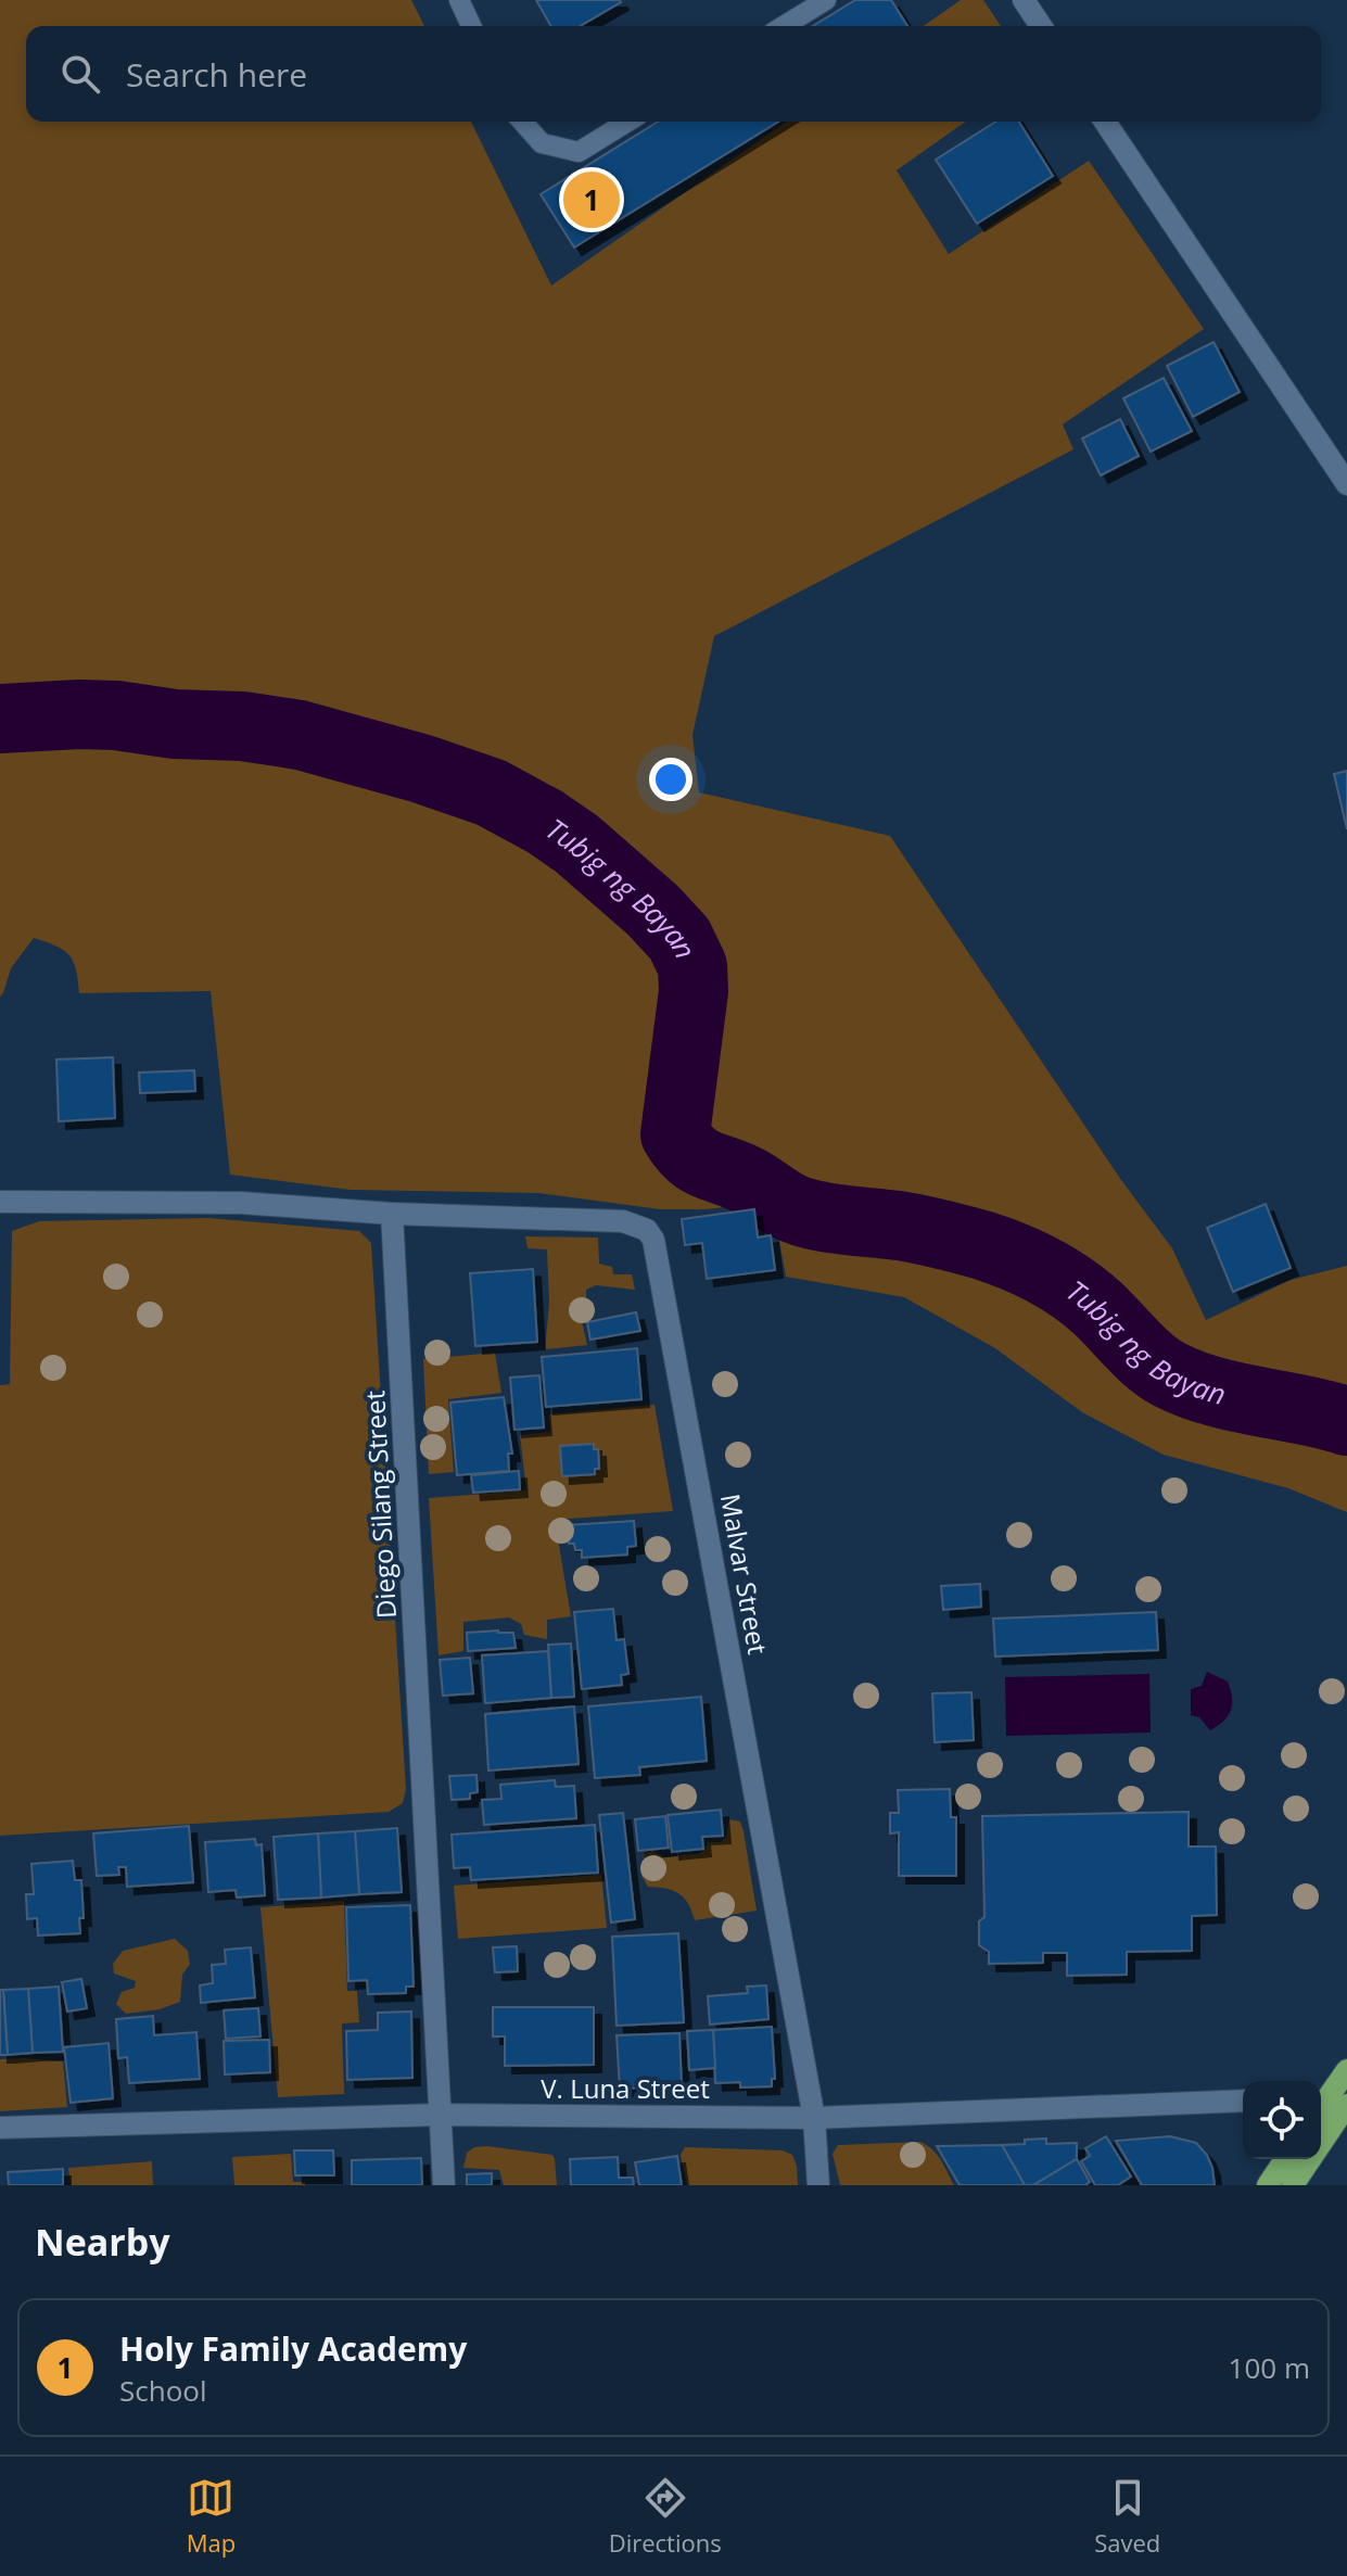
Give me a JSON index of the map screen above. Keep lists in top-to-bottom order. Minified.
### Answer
{"streets":{"street":["Diego Silang Street","Malvar Street","V. Luna Street"]},"crossings":[["Diego Silang Street","Malvar Street"],["Diego Silang Street","V. Luna Street"],["Malvar Street","V. Luna Street"]],"water":["Tubig ng Bayan"],"page":{"search":"Search here","pins":"1","heading":"Nearby","list":[{"mark":"1","name":"Holy Family Academy","note":"School","value":"100 m"}],"nav":["Map","Directions","Saved"]}}
